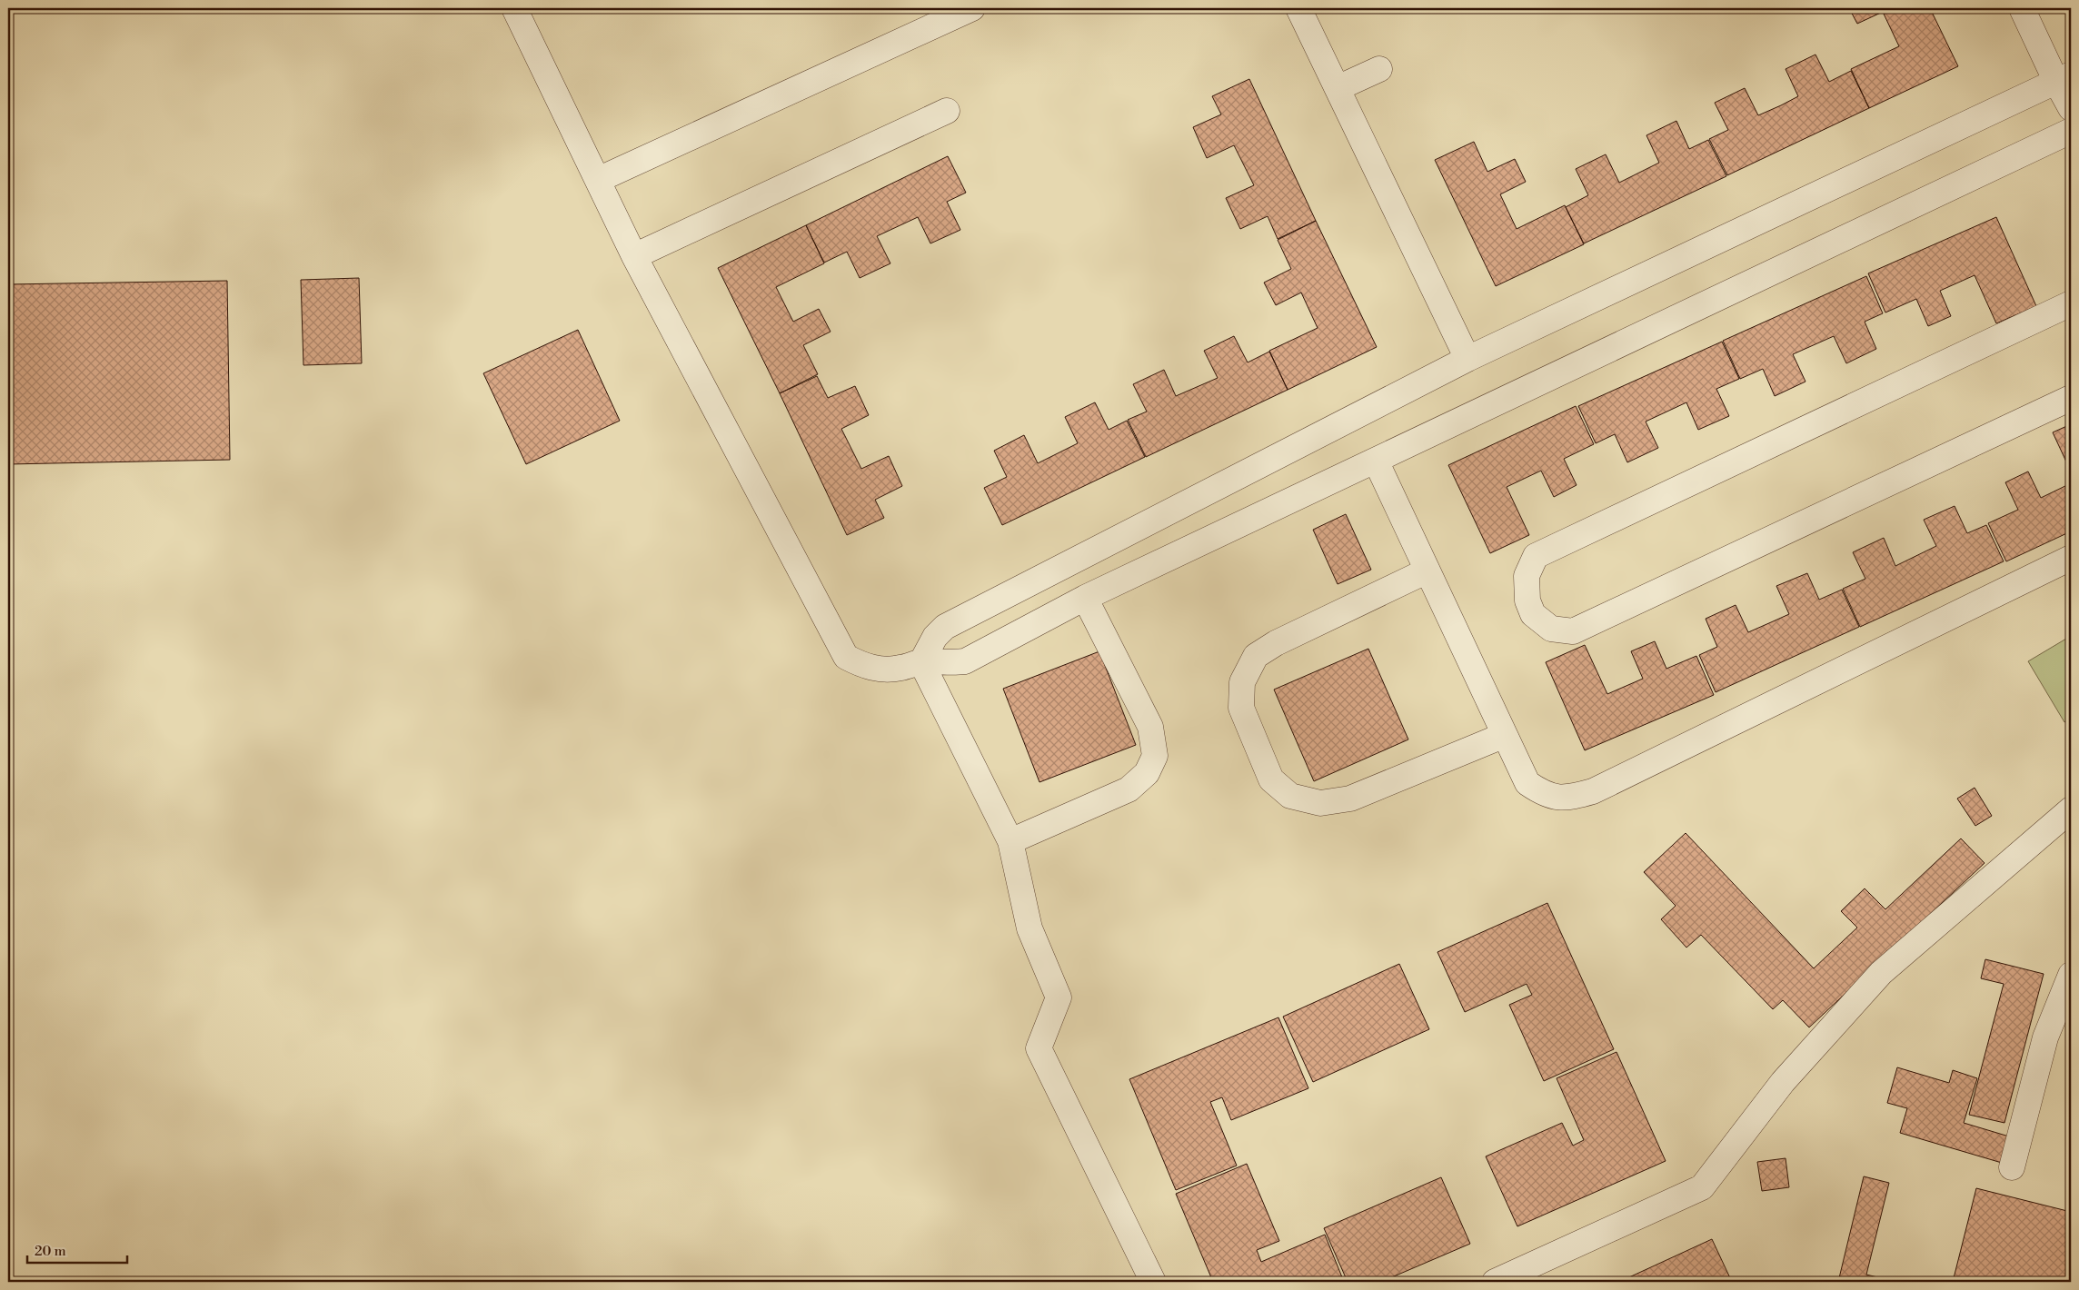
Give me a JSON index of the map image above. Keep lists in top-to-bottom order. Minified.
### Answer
{"scale_bar":"20 m"}
